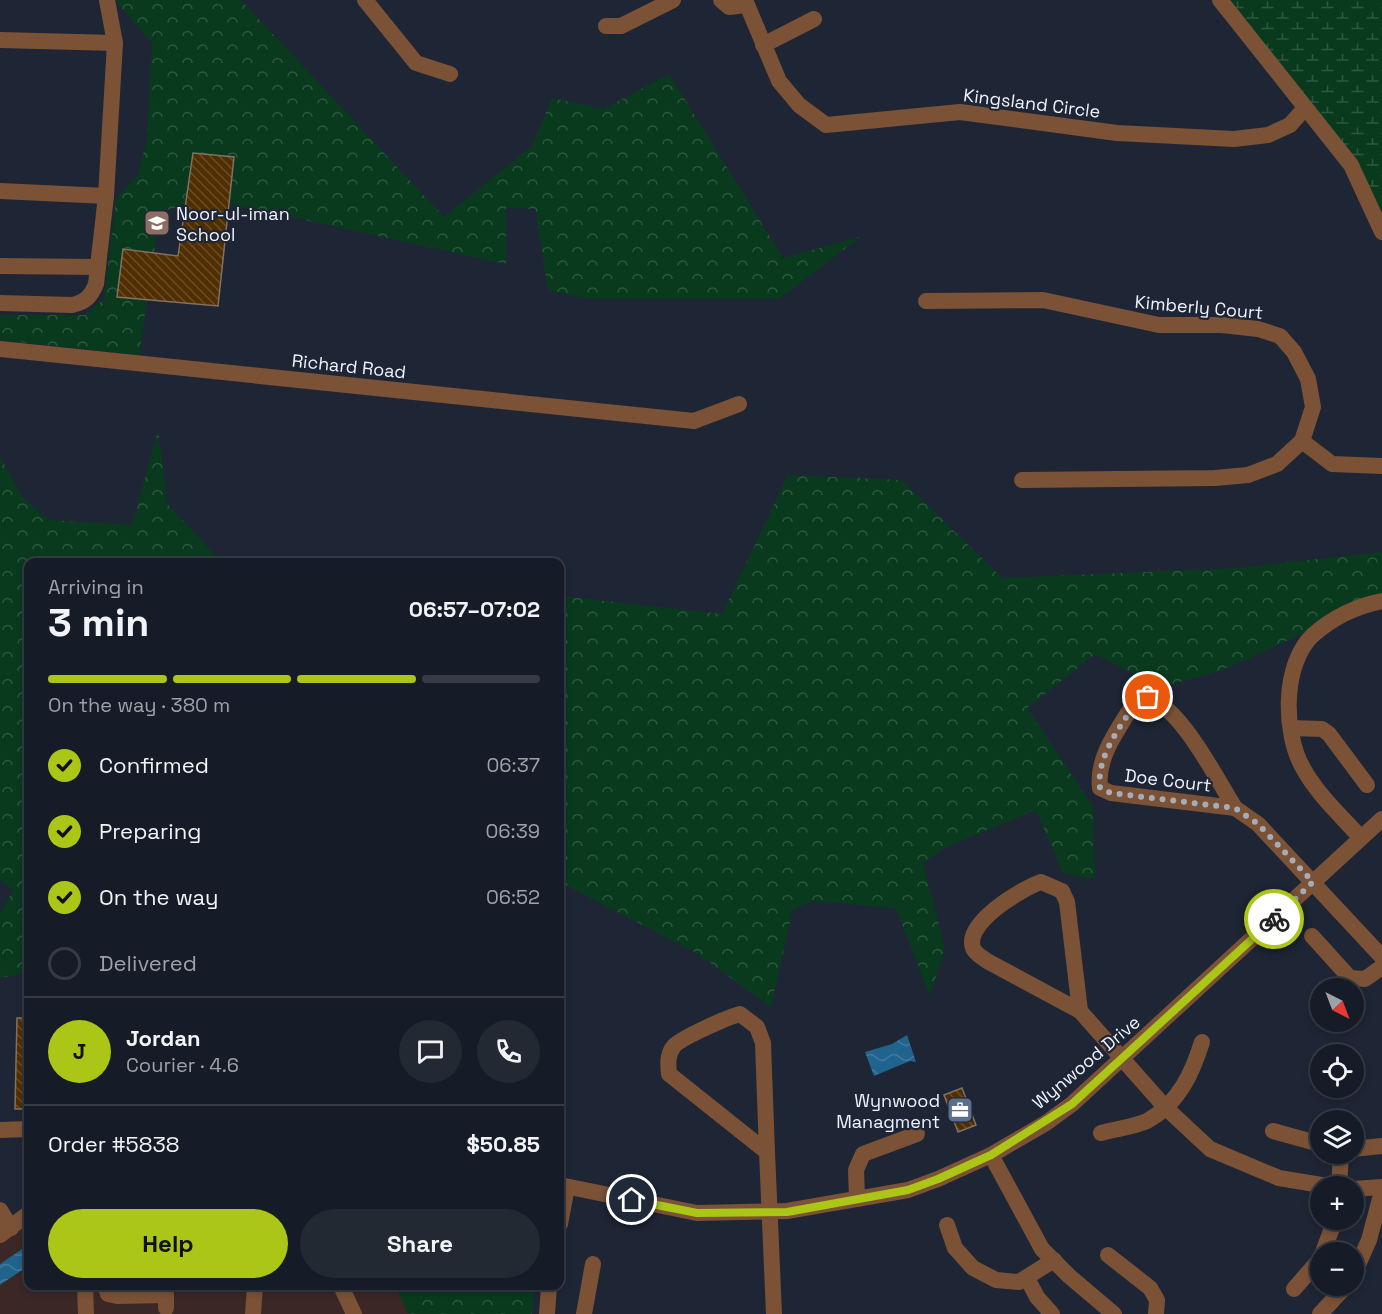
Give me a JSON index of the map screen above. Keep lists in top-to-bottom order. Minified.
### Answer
{"streets":{"street":["Kingsland Circle","Kimberly Court","Richard Road","Doe Court","Wynwood Drive"]},"crossings":[["Doe Court","Wynwood Drive"]],"places":{"school or university":["Noor-ul-iman School"],"office":["Wynwood Managment"]},"north":"bottom right","page":{"heading":["3 min","Arriving in","06:57–07:02"],"panel":["Jordan","Courier · 4.6","Order #5838","$50.85"],"bar":"On the way · 380 m","list":[["Confirmed","06:37"],["Preparing","06:39"],["On the way","06:52"],"Delivered"],"map_buttons":["+","−"],"round":"J","buttons":["Help","Share"]}}
